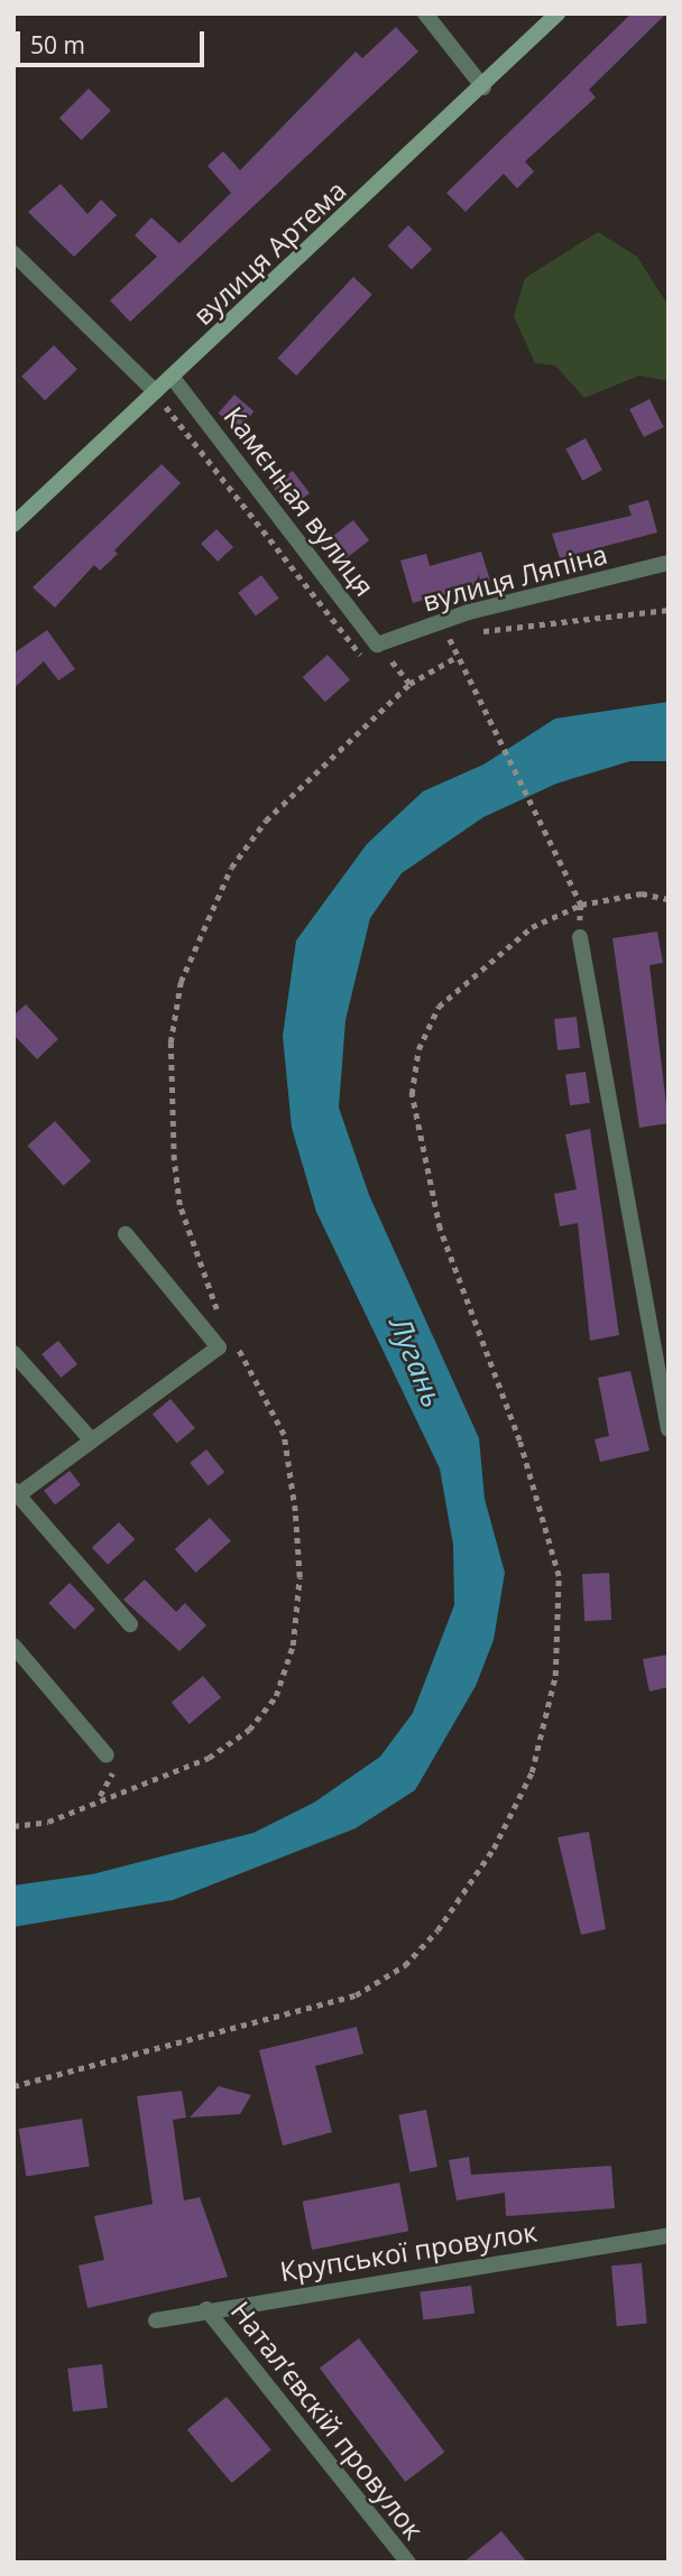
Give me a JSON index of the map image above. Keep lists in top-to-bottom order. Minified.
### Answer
{"streets":{"street":["вулиця Артема","Камєнная вулиця","вулиця Ляпіна","Крупської провулок","Натал’євскій провулок"]},"crossings":[["вулиця Артема","Камєнная вулиця"],["Камєнная вулиця","вулиця Ляпіна"],["Крупської провулок","Натал’євскій провулок"]],"water":["Лугань"],"scale_bar":"50 m"}
